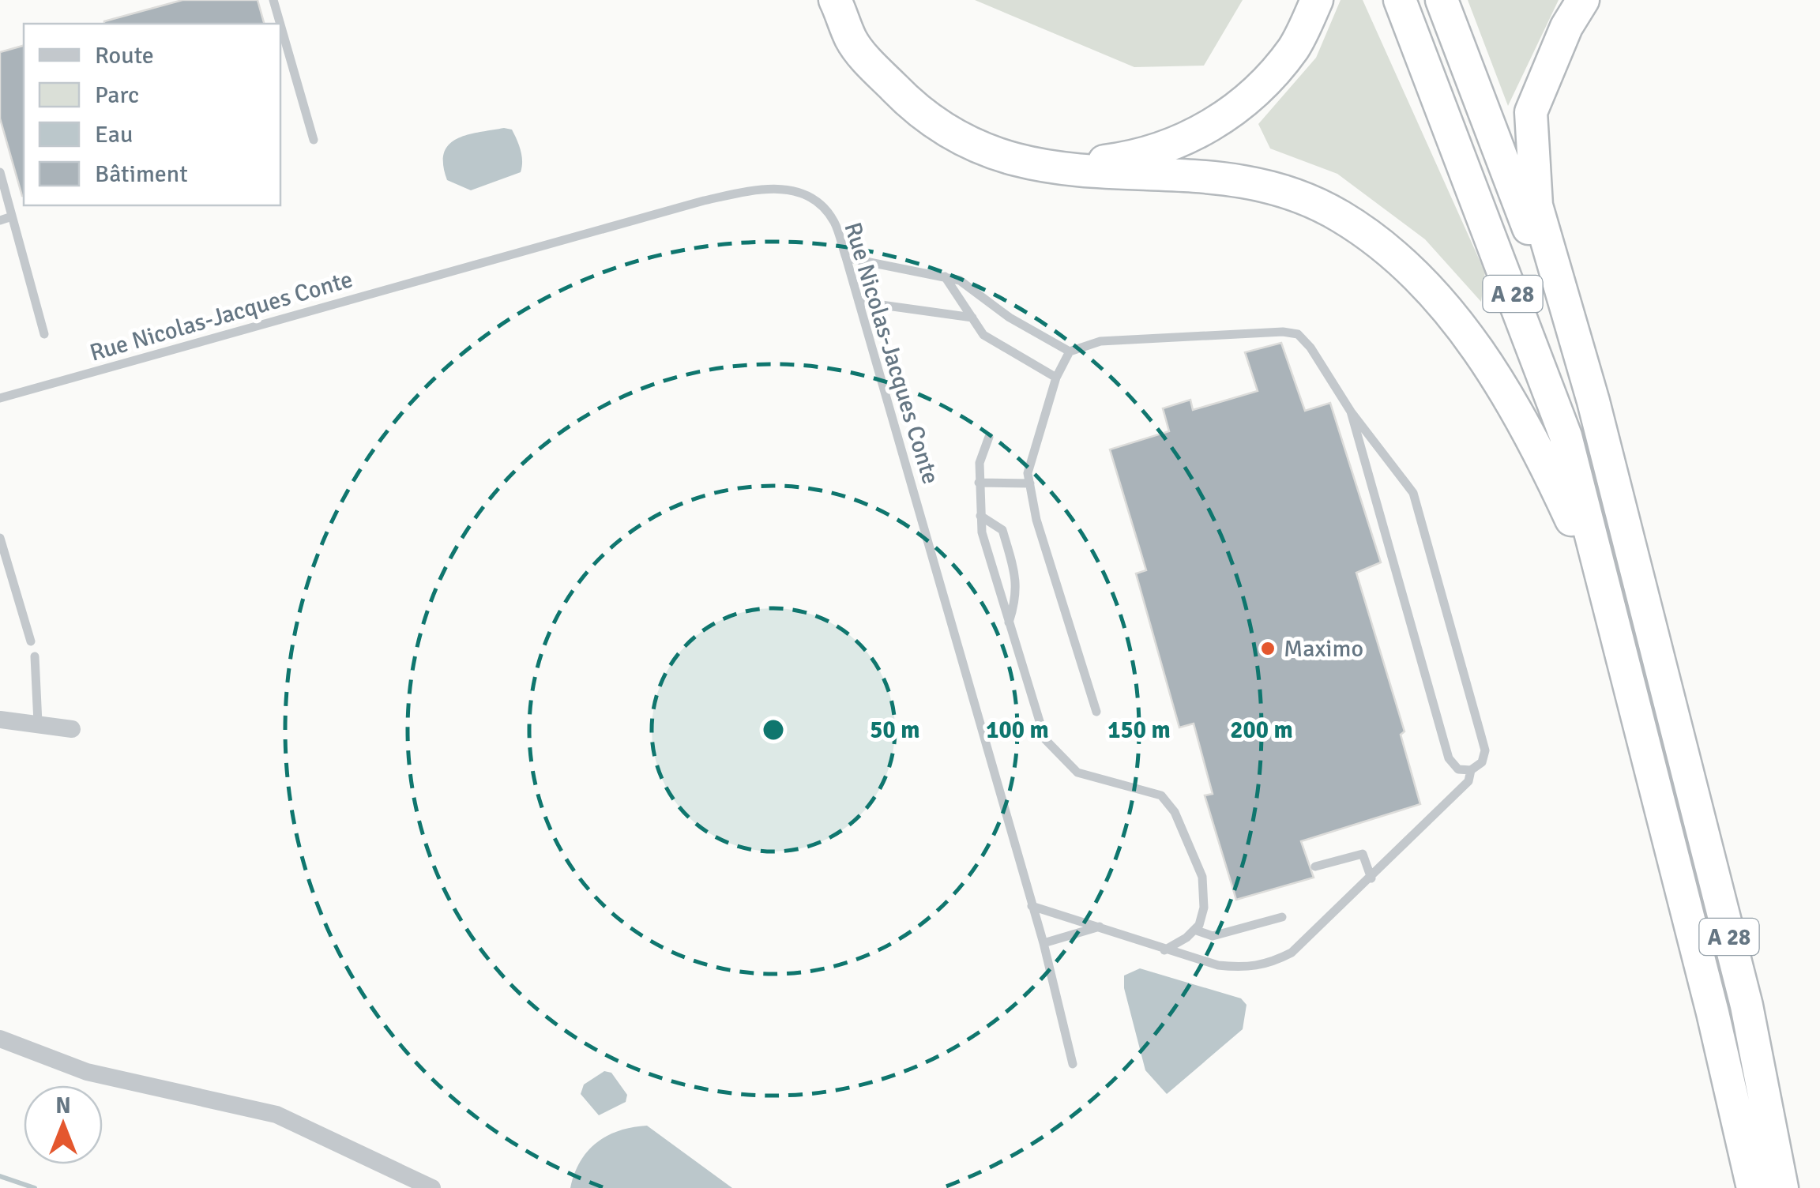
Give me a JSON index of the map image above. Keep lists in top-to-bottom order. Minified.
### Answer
{"streets":{"highway":["A 28"],"lane":["Rue Nicolas-Jacques Conte"]},"places":["Maximo"],"legend":["Route","Parc","Eau","Bâtiment"],"north":"top","rings":["50 m","100 m","150 m","200 m"]}
